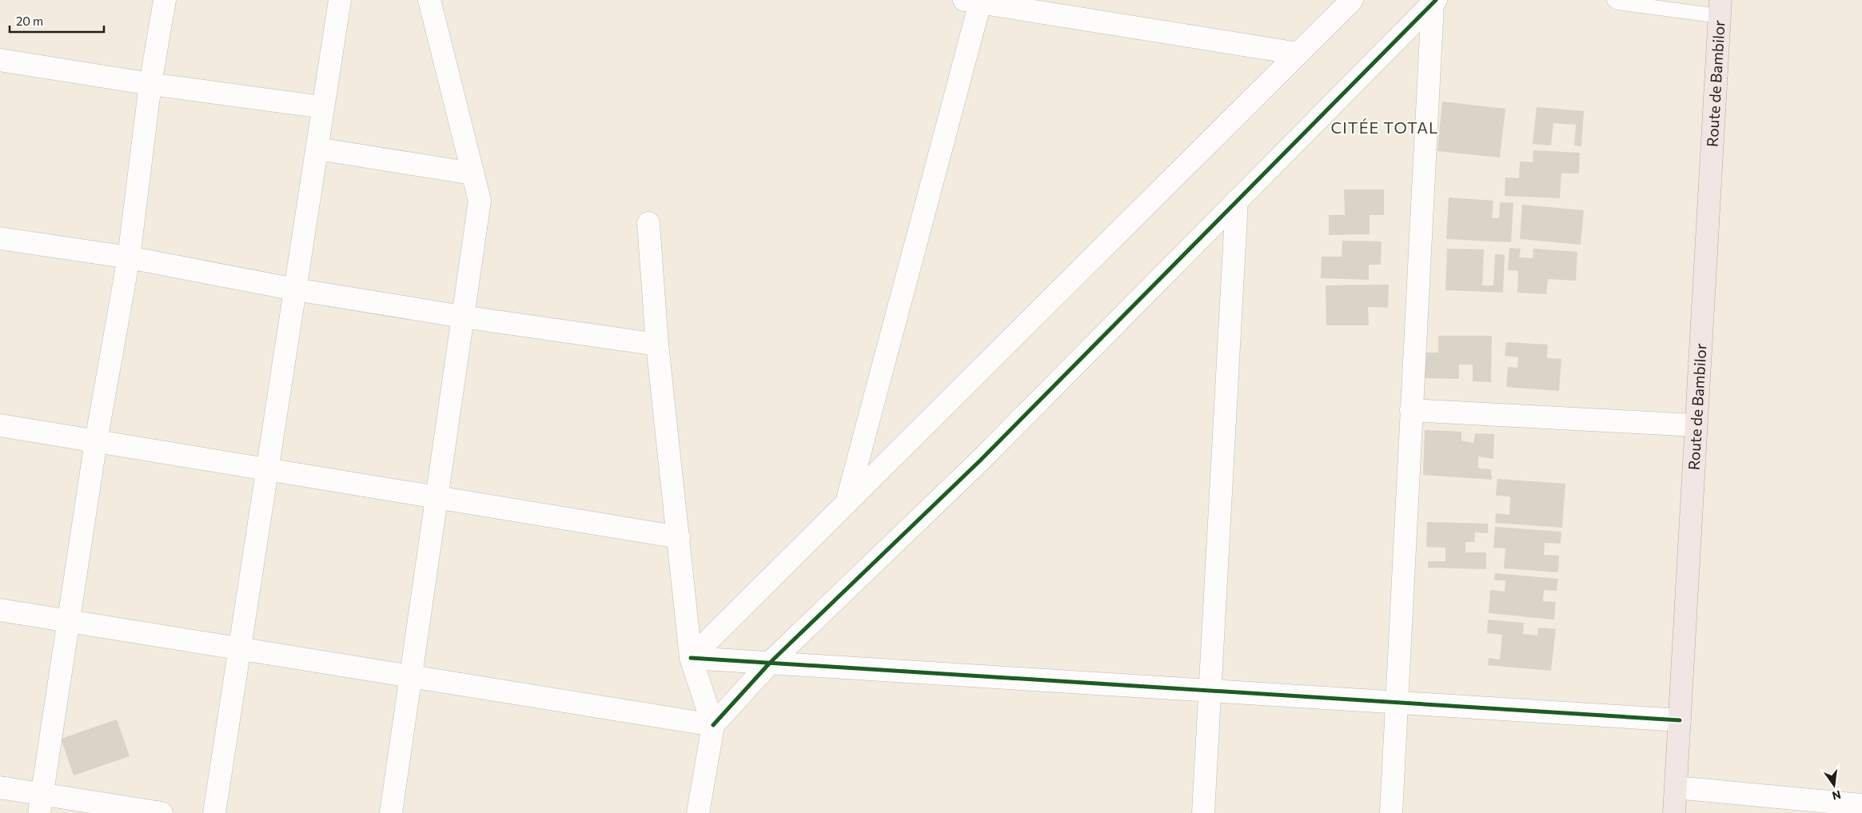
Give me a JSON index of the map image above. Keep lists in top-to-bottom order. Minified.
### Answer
{"streets":{"main road":["Route de Bambilor"]},"districts":["CITÉE TOTAL"],"scale_bar":"20 m","north":"bottom"}
